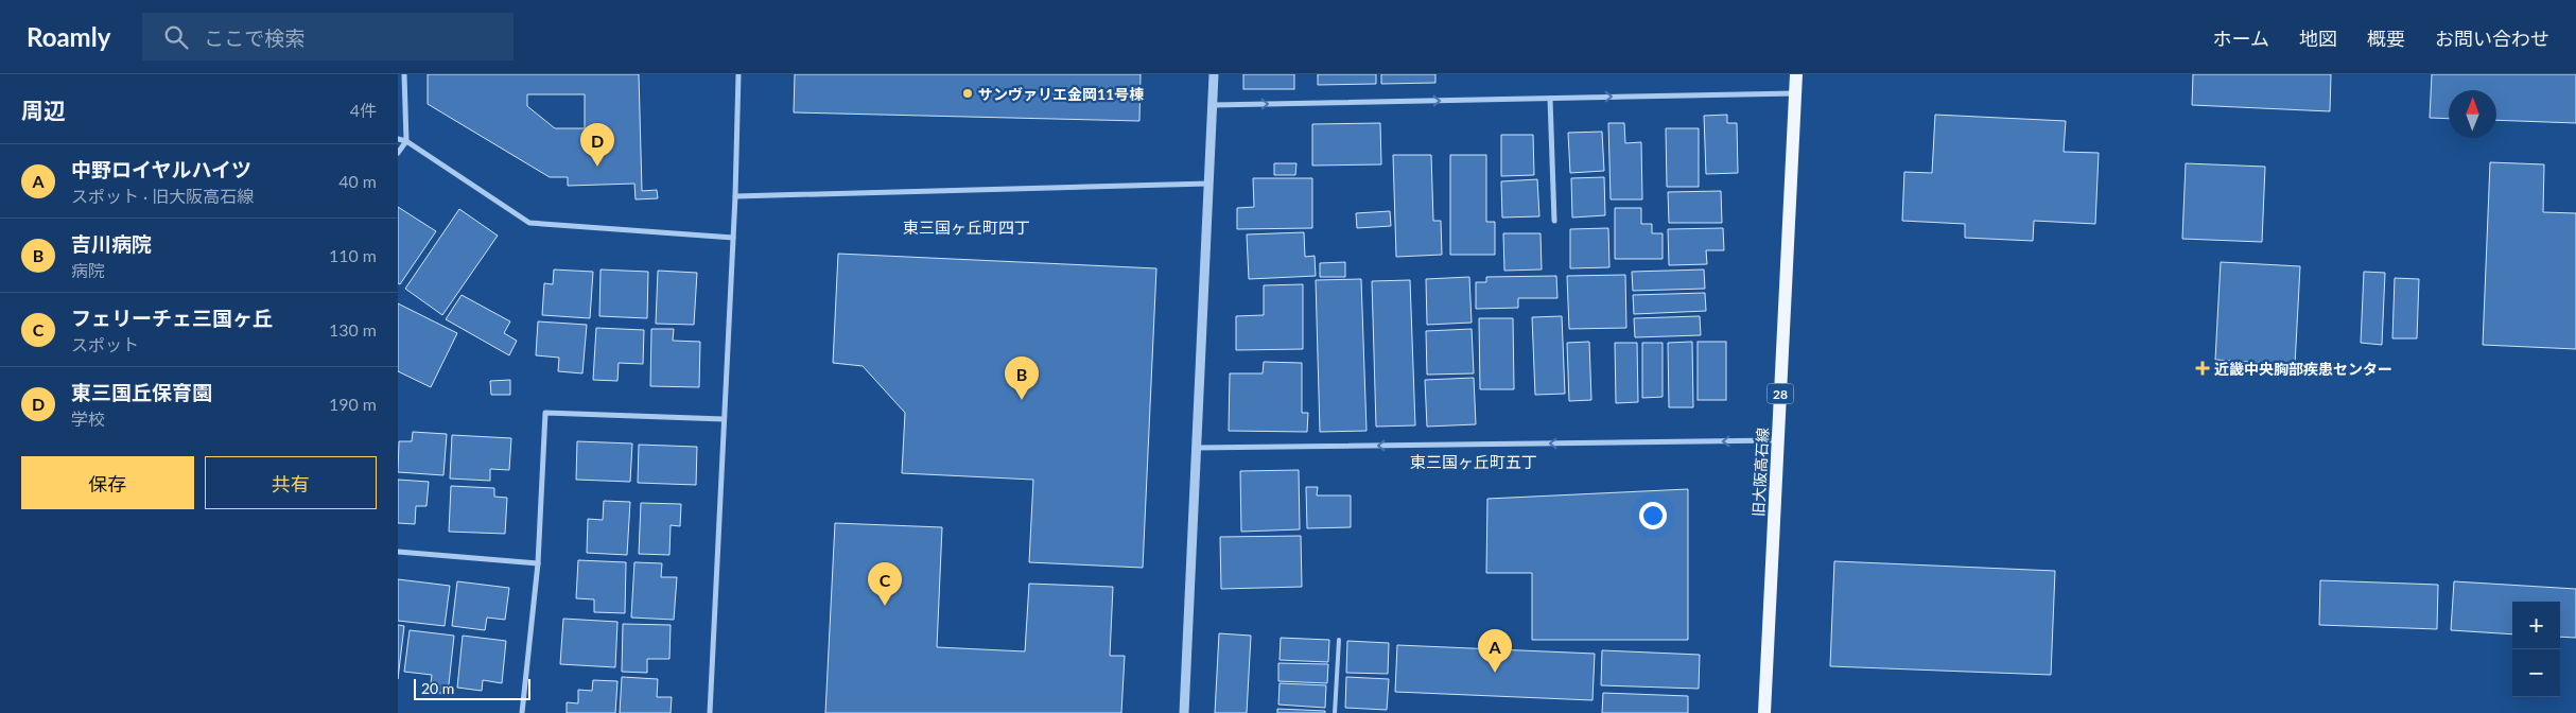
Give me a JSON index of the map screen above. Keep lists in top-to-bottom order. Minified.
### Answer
{"streets":{"main road":["28","旧大阪高石線"]},"districts":["東三国ヶ丘町四丁","東三国ヶ丘町五丁"],"places":{"other":["サンヴァリエ金岡11号棟"],"health":["近畿中央胸部疾患センター"]},"scale_bar":"20 m","north":"top","page":{"header":"Roamly","search":"ここで検索","nav":["ホーム","地図","概要","お問い合わせ"],"heading":["周辺","4件"],"pins":["D","B","C","A"],"list":[{"mark":"A","name":"中野ロイヤルハイツ","note":"スポット · 旧大阪高石線","value":"40 m"},{"mark":"B","name":"吉川病院","note":"病院","value":"110 m"},{"mark":"C","name":"フェリーチェ三国ヶ丘","note":"スポット","value":"130 m"},{"mark":"D","name":"東三国丘保育園","note":"学校","value":"190 m"}],"buttons":["保存","共有"],"map_buttons":["+","−"],"scale":"20 m"}}
